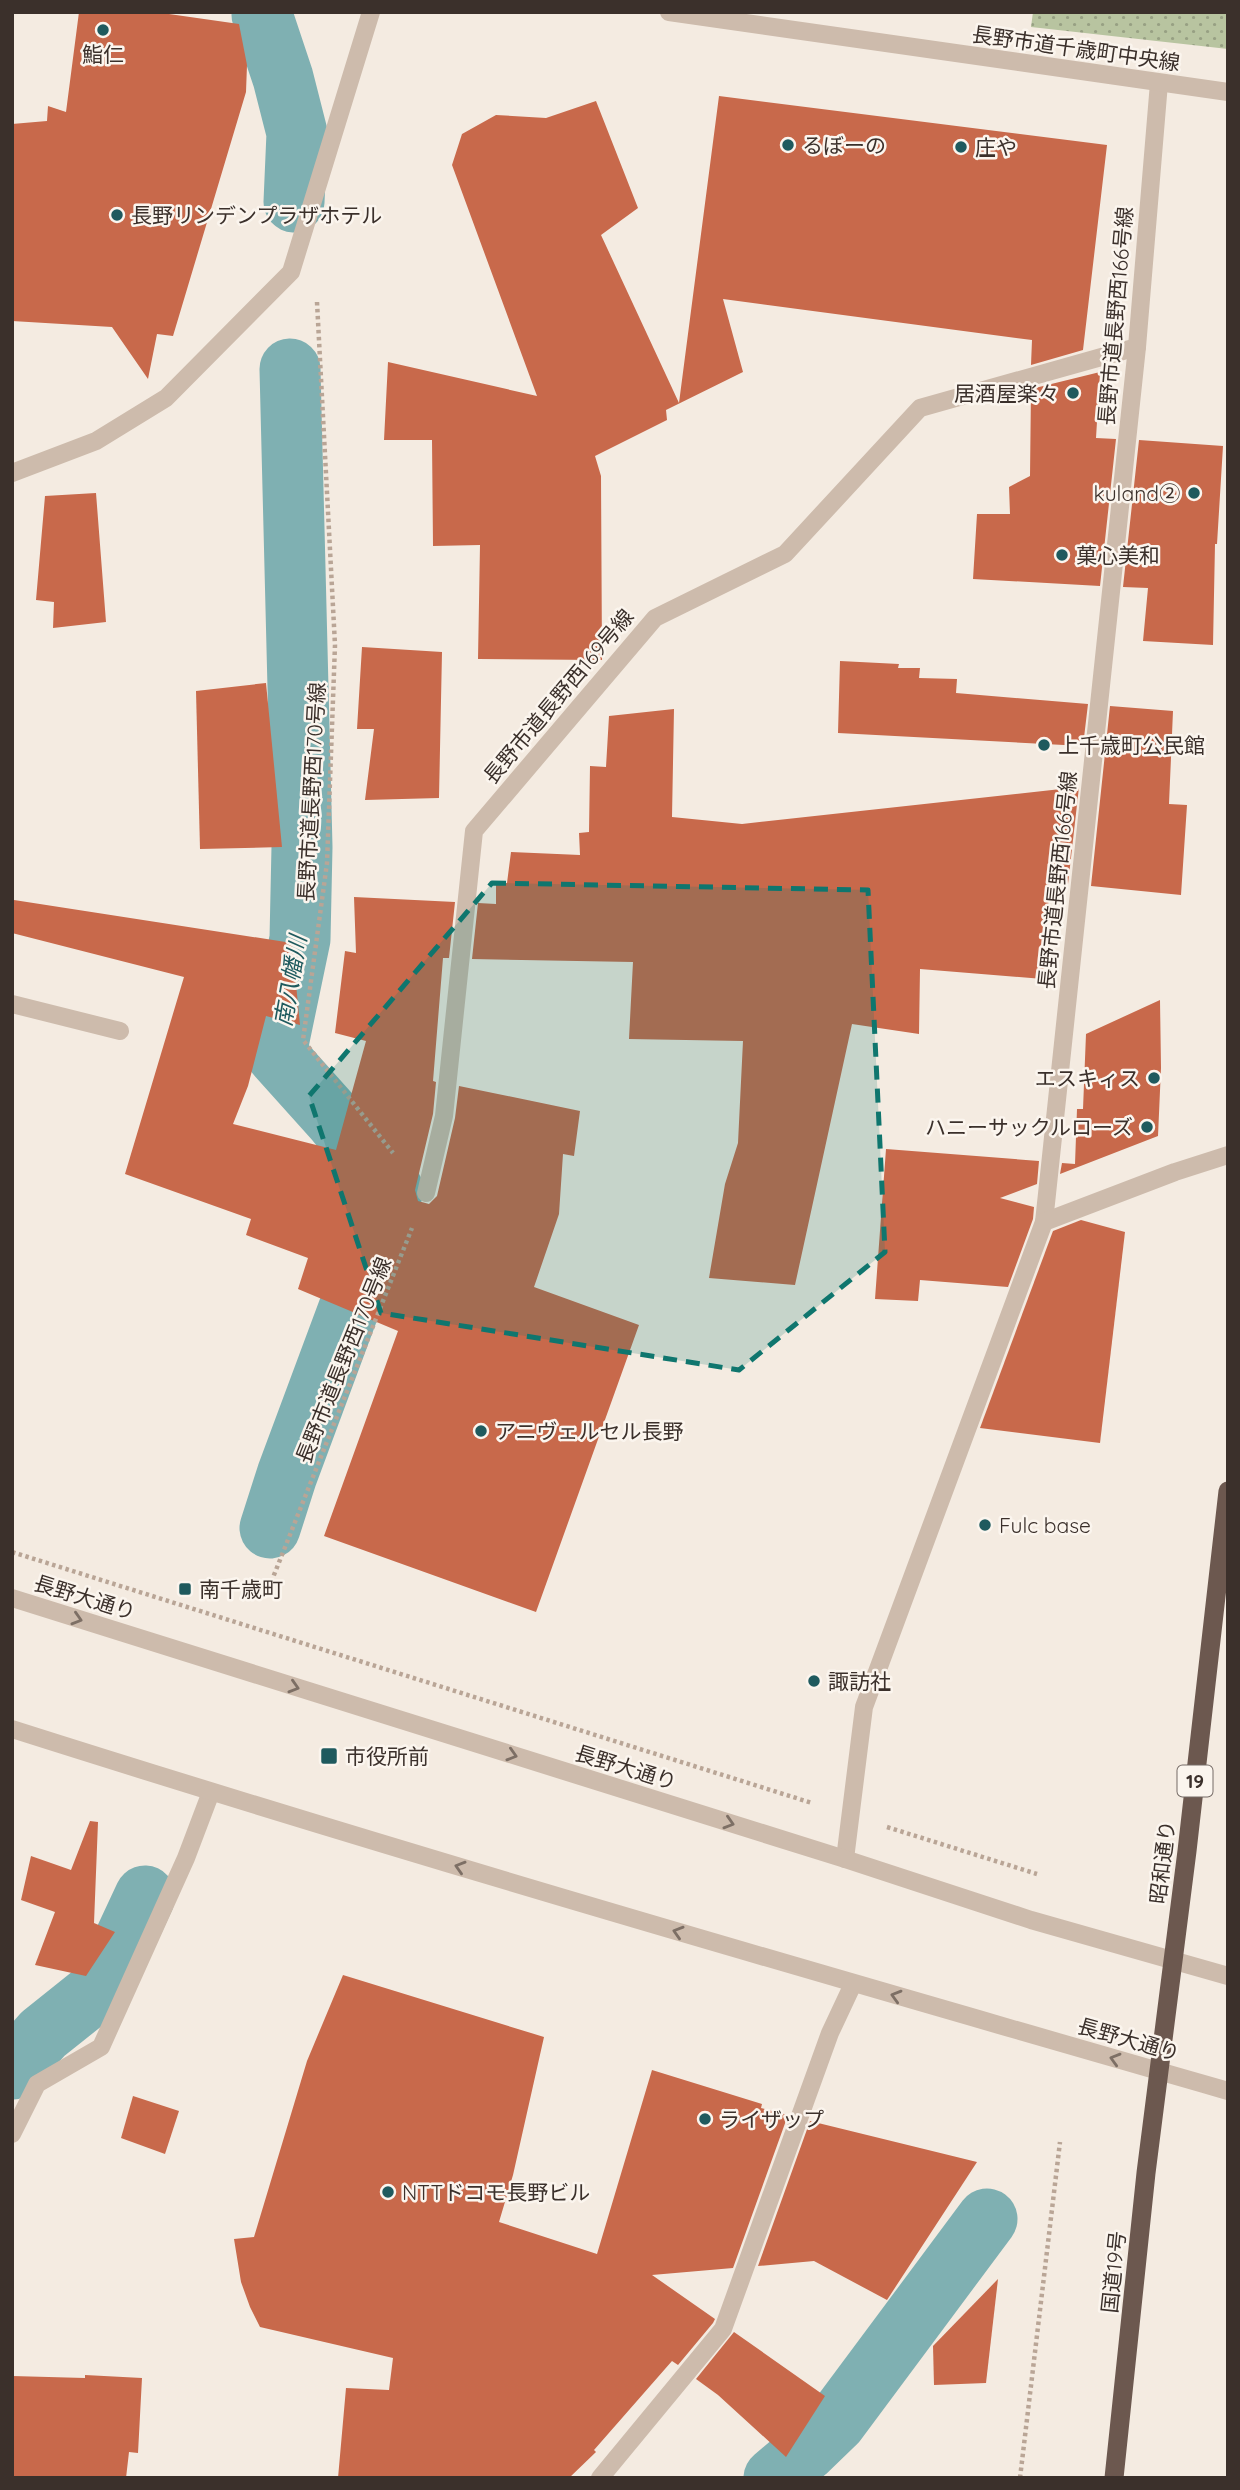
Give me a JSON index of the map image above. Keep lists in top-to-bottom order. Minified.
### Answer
{"streets":{"highway":["19","昭和通り","国道19号"],"street":["長野市道千歳町中央線","長野市道長野西166号線","長野市道長野西169号線","長野大通り"],"path":["長野市道長野西170号線"]},"crossings":[["長野市道千歳町中央線","長野市道長野西166号線"],["長野市道長野西166号線","長野市道長野西169号線"],["長野市道長野西166号線","長野大通り"],["長野市道長野西169号線","長野市道長野西170号線"],["長野大通り","昭和通り"],["長野大通り","国道19号"],["昭和通り","国道19号"]],"water":["南八幡川"],"places":{"other":["鮨仁","るぼーの","庄や","長野リンデンプラザホテル","居酒屋楽々","kuland②","菓心美和","上千歳町公民館","エスキィス","ハニーサックルローズ","アニヴェルセル長野","Fulc base","諏訪社","ライザップ","NTTドコモ長野ビル"],"transit":["南千歳町","市役所前"]}}
